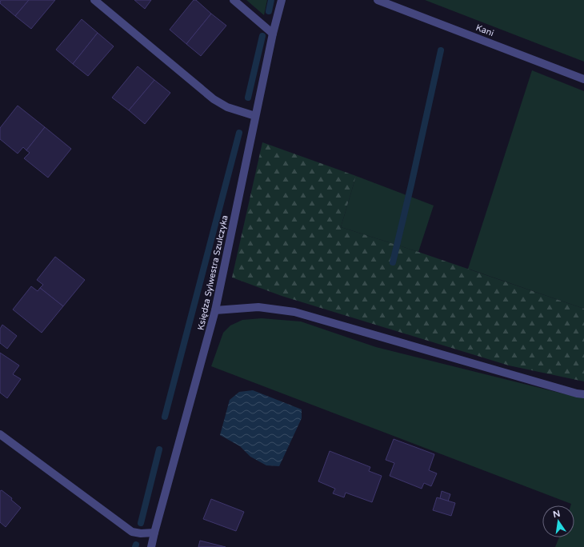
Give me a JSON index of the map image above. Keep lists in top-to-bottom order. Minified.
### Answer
{"streets":{"street":["Kani","Księdza Sylwestra Szulczyka"]},"north":"top"}
